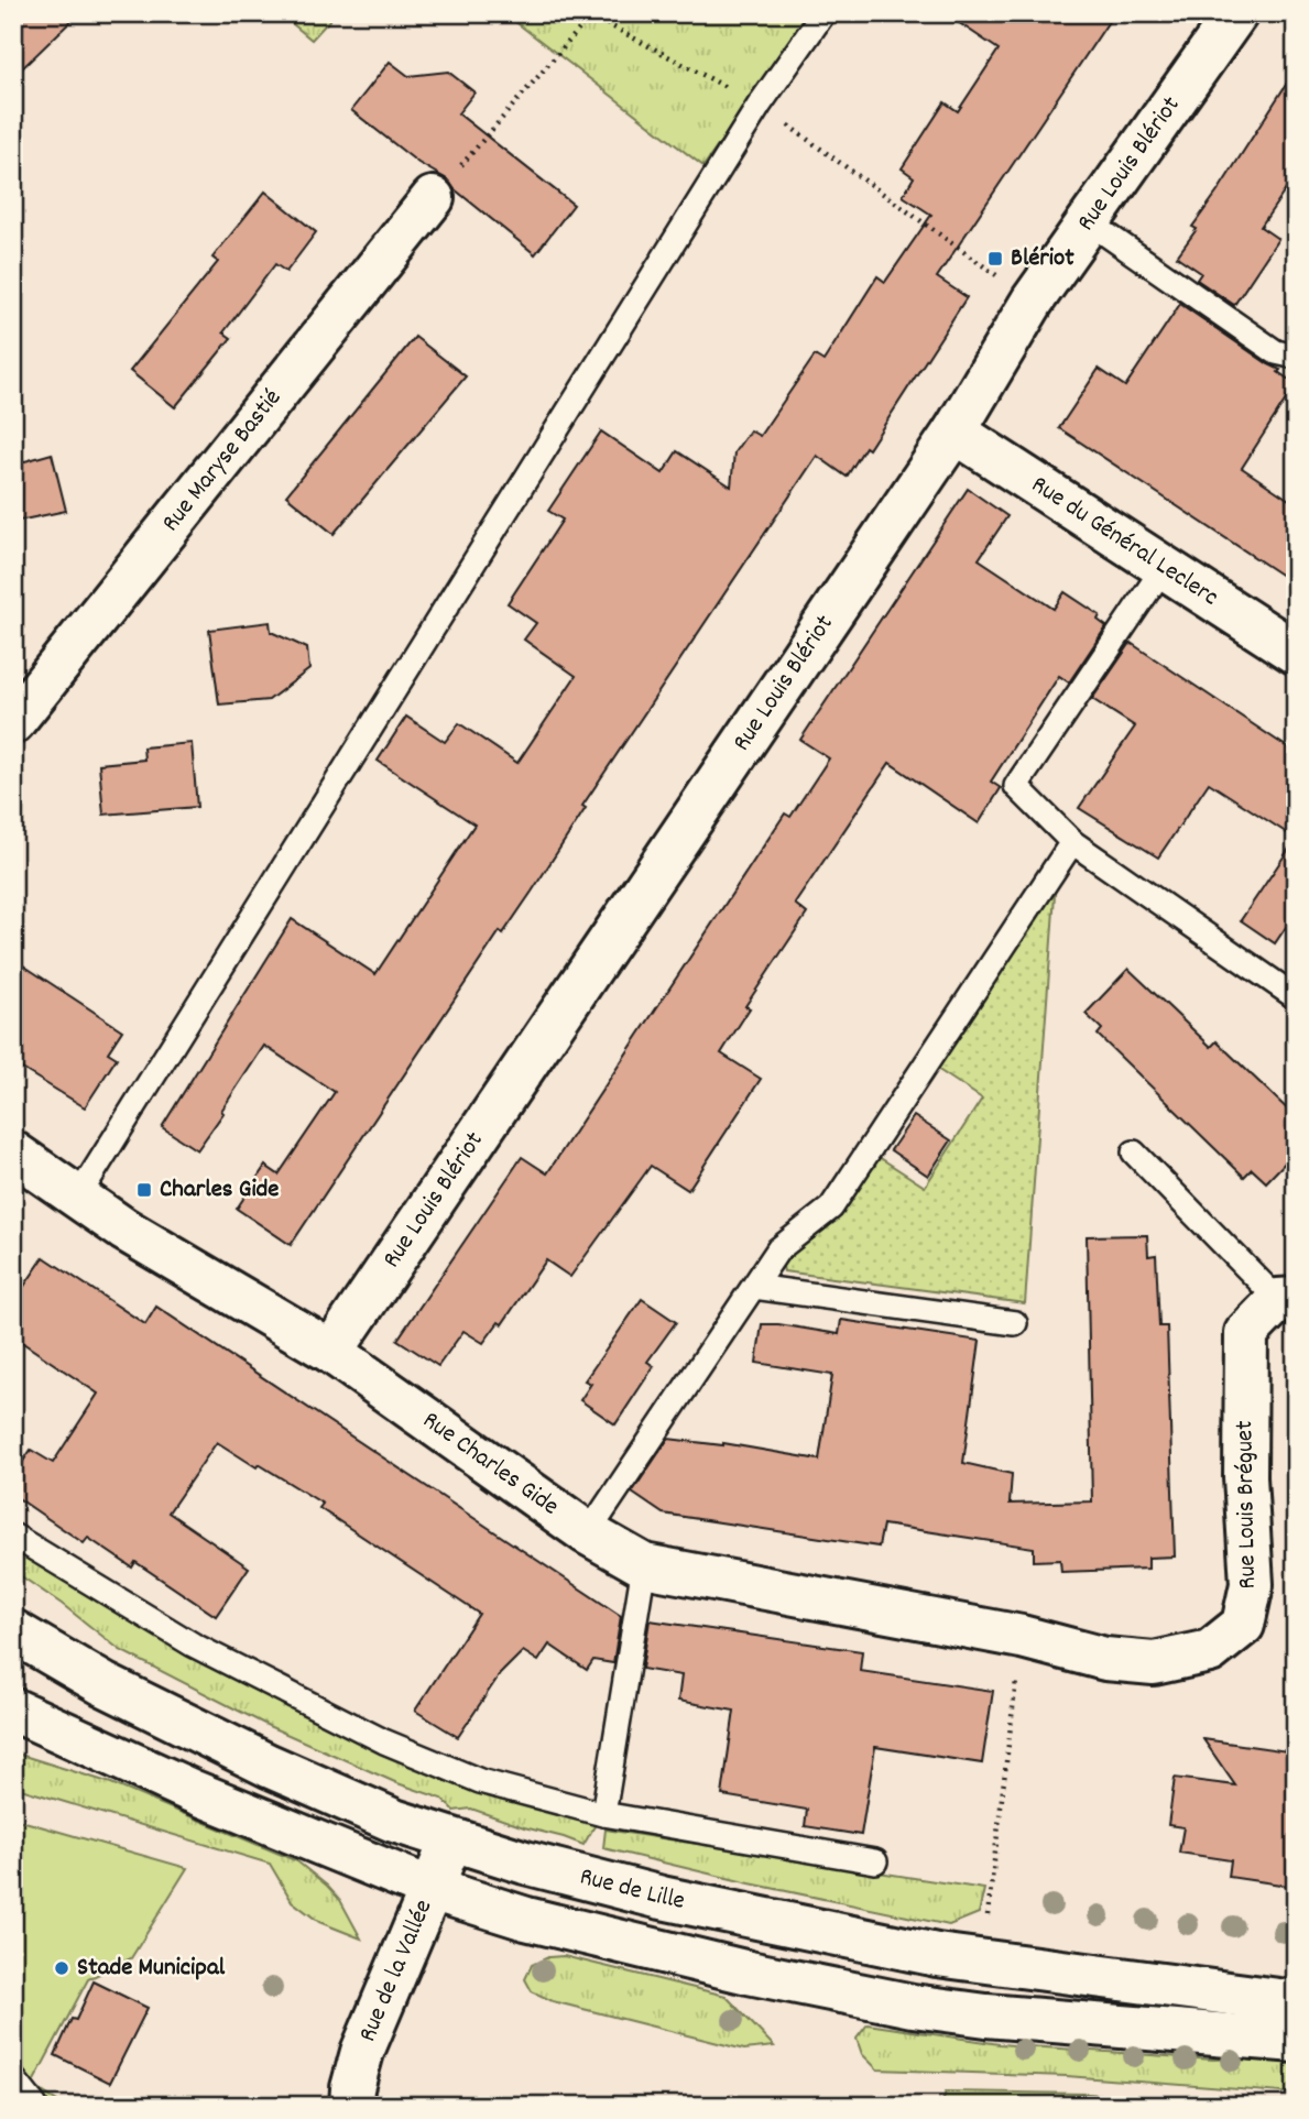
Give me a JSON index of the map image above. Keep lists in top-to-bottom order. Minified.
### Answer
{"streets":{"street":["Rue Louis Blériot","Rue Maryse Bastié","Rue du Général Leclerc","Rue Charles Gide","Rue Louis Bréguet","Rue de Lille","Rue de la Vallée"]},"crossings":[["Rue Louis Blériot","Rue du Général Leclerc"],["Rue Louis Blériot","Rue Charles Gide"],["Rue Charles Gide","Rue Louis Bréguet"],["Rue de Lille","Rue de la Vallée"]],"places":{"transit":["Blériot","Charles Gide"],"other":["Stade Municipal"]}}
